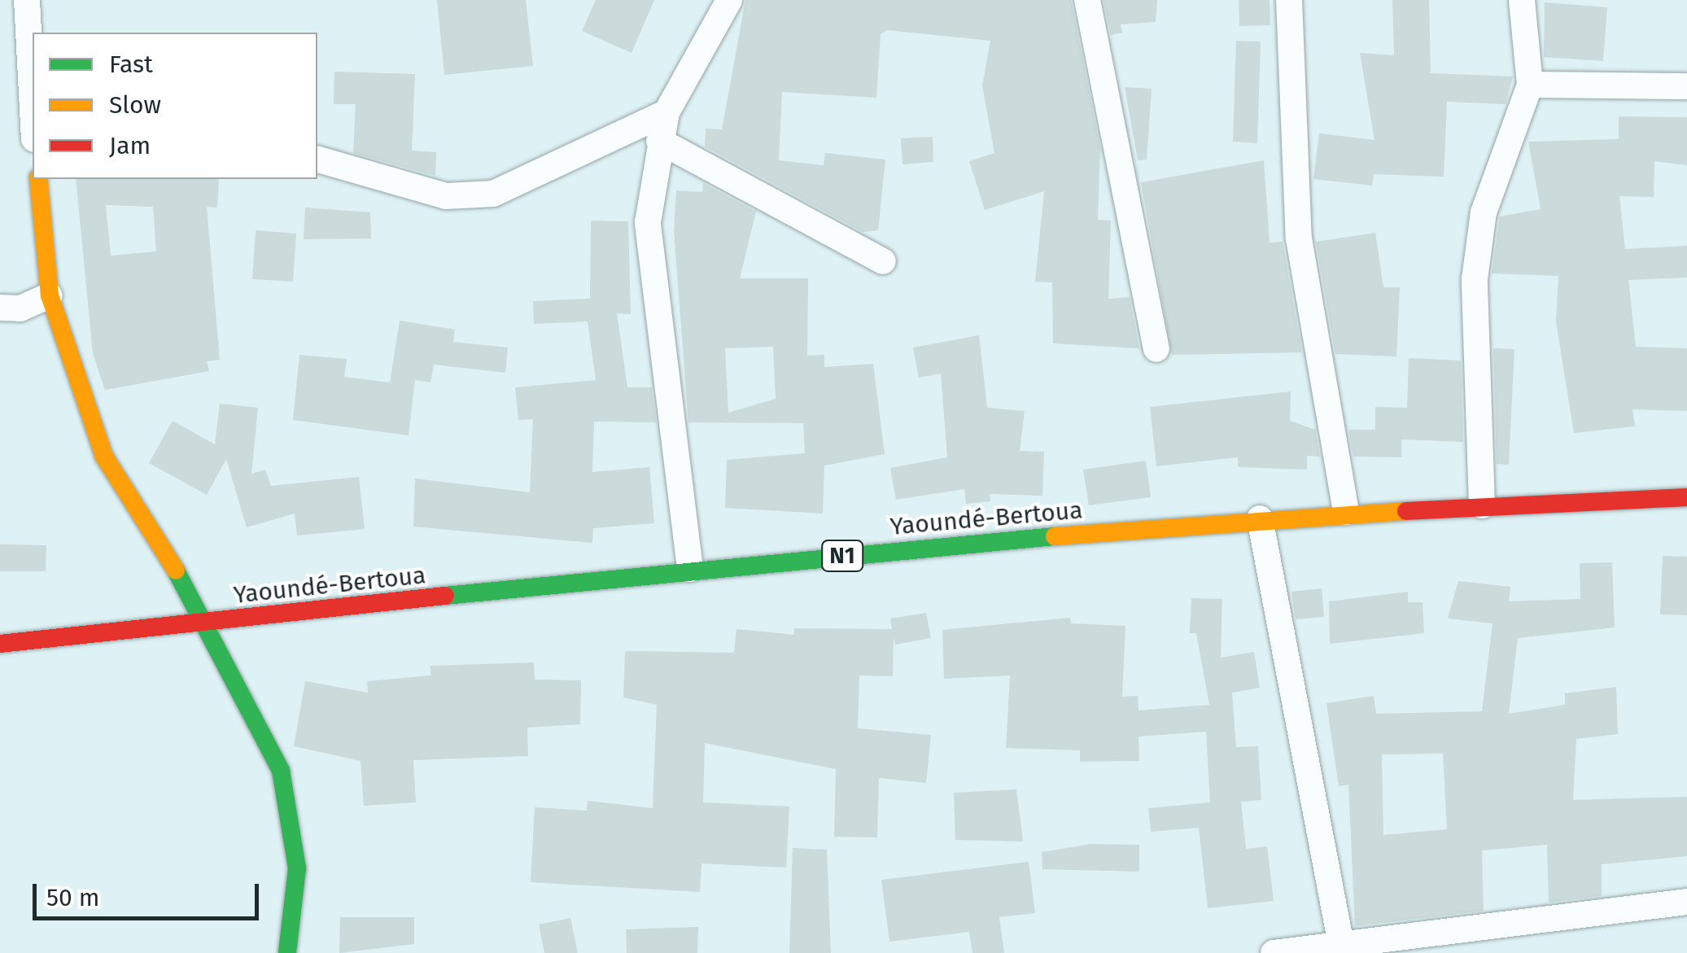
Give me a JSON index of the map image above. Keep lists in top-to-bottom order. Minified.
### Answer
{"streets":{"main road":["Yaoundé-Bertoua","N1"]},"legend":["Fast","Slow","Jam"],"scale_bar":"50 m"}
